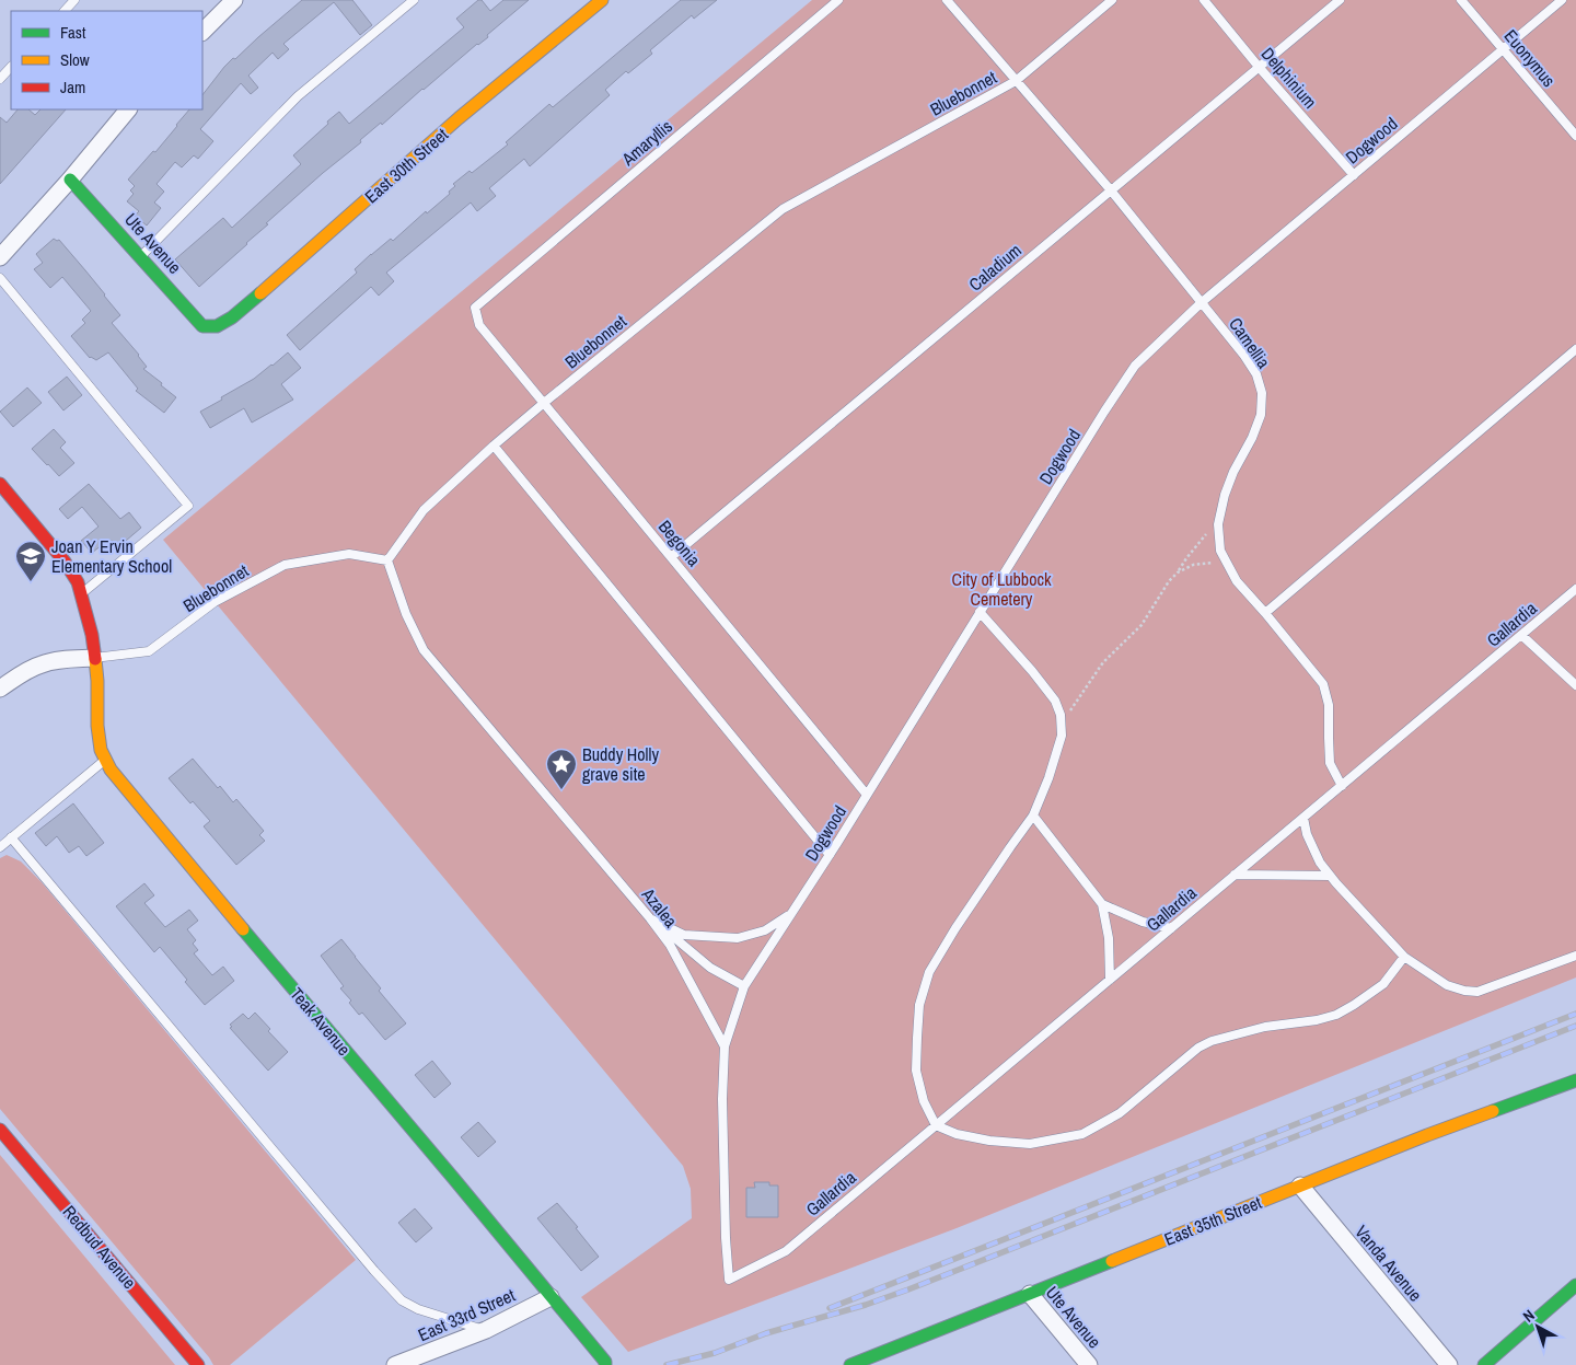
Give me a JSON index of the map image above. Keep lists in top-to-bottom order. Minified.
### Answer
{"streets":{"street":["East 30th Street","Ute Avenue","Teak Avenue","East 35th Street","Redbud Avenue","Vanda Avenue","East 33rd Street"],"lane":["Euonymus","Delphinium","Bluebonnet","Dogwood","Amaryllis","Caladium","Camellia","Begonia","Gallardia","Azalea"]},"crossings":[["Euonymus","Dogwood"],["Delphinium","Dogwood"],["Delphinium","Caladium"],["Bluebonnet","Camellia"],["Bluebonnet","Begonia"],["Bluebonnet","Azalea"],["Bluebonnet","Teak Avenue"],["Dogwood","Camellia"],["Dogwood","Begonia"],["Dogwood","Gallardia"],["Dogwood","Azalea"],["Amaryllis","Begonia"],["East 30th Street","Ute Avenue"],["Ute Avenue","East 35th Street"],["Caladium","Camellia"],["Caladium","Begonia"],["Camellia","Gallardia"],["Gallardia","Azalea"],["Teak Avenue","East 33rd Street"],["East 35th Street","Vanda Avenue"]],"parks":["City of Lubbock Cemetery"],"places":{"school or university":["Joan Y Ervin Elementary School"],"place":["Buddy Holly grave site"]},"legend":["Fast","Slow","Jam"],"north":"top left"}
